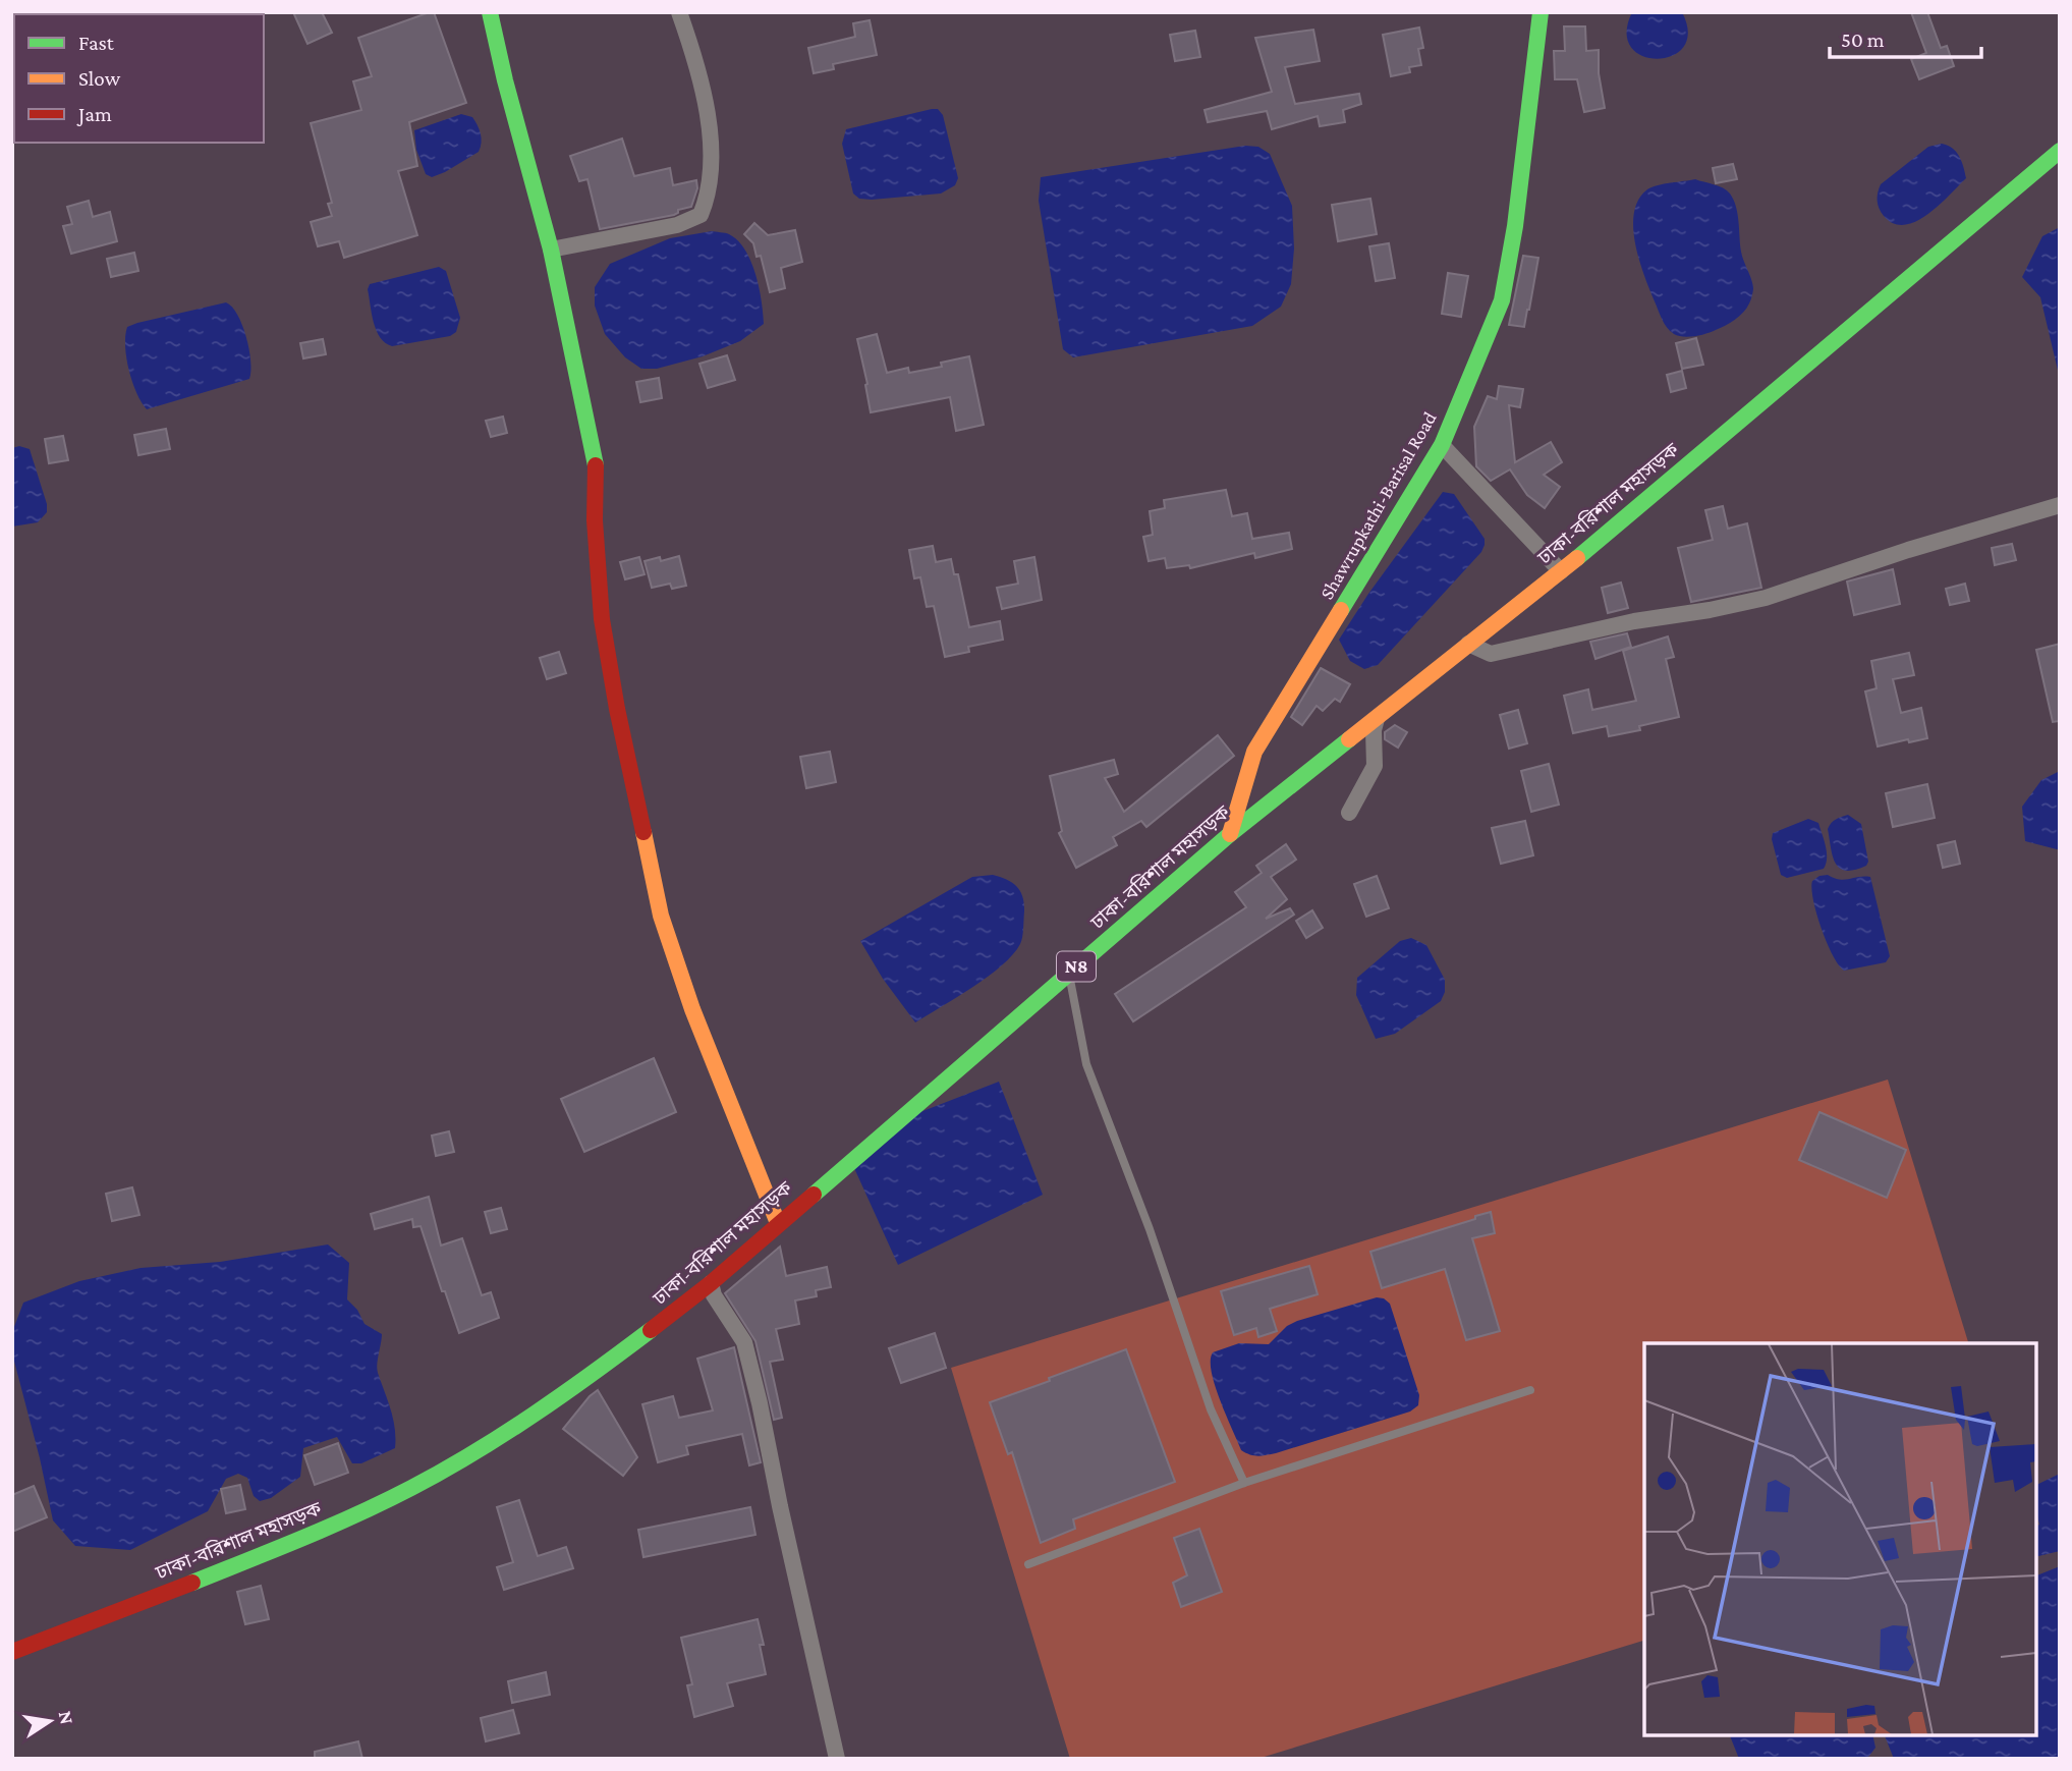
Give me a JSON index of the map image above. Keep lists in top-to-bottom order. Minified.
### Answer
{"streets":{"main road":["ঢাকা-বরিশাল মহাসড়ক","Shawrupkathi-Barisal Road","N8"]},"crossings":[["ঢাকা-বরিশাল মহাসড়ক","Shawrupkathi-Barisal Road"]],"legend":["Fast","Slow","Jam"],"scale_bar":"50 m","north":"right"}
